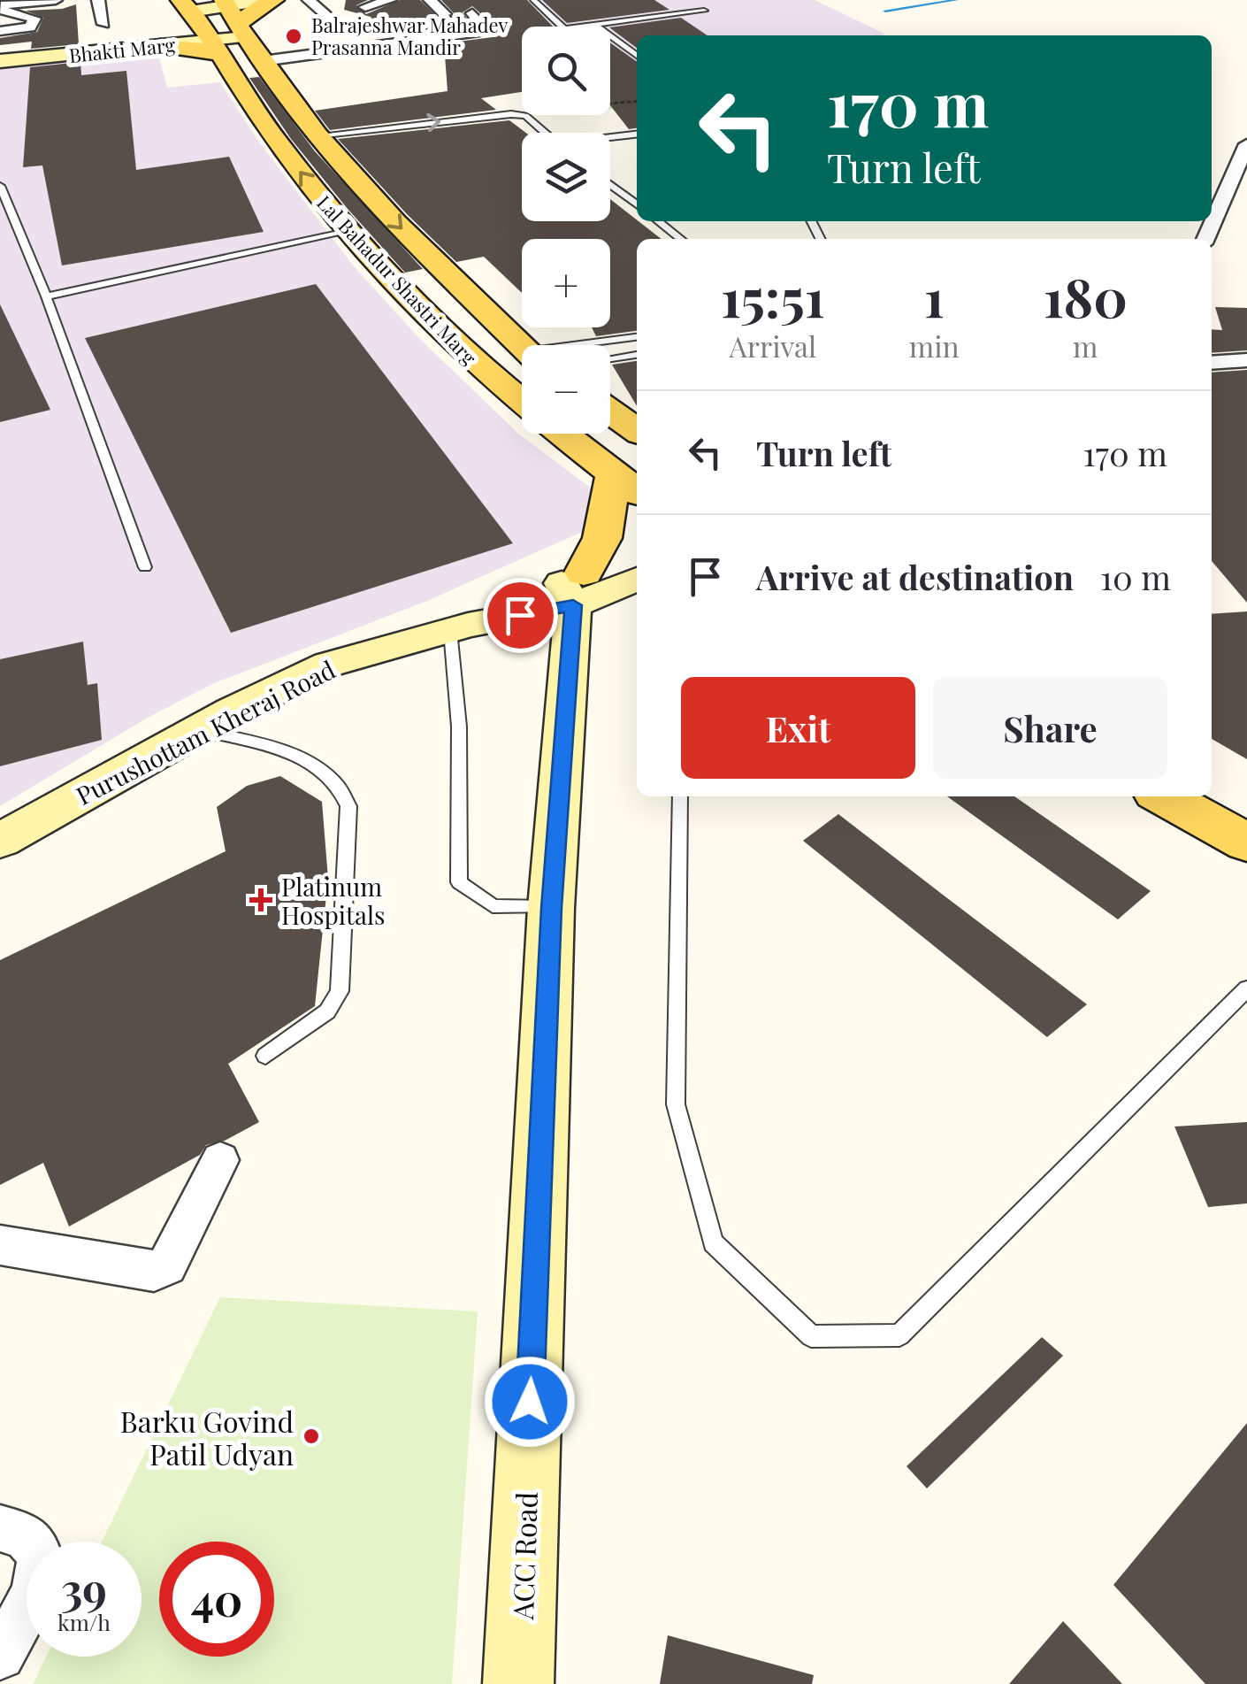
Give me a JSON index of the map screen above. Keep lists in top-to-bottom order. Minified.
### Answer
{"streets":{"main road":["Lal Bahadur Shastri Marg"],"street":["Bhakti Marg","Purushottam Kheraj Road","ACC Road"]},"crossings":[["Bhakti Marg","Lal Bahadur Shastri Marg"],["Purushottam Kheraj Road","ACC Road"]],"places":{"other":["Balrajeshwar Mahadev Prasanna Mandir","Barku Govind Patil Udyan"],"health":["Platinum Hospitals"]},"page":{"map_buttons":["+","−"],"turn":["170 m","Turn left"],"eta":["15:51","Arrival","1","min","180","m"],"list":[{"name":"Turn left","value":"170 m"},{"name":"Arrive at destination","value":"10 m"}],"buttons":["Exit","Share"],"speed":"39 km/h","limit":"40"}}
